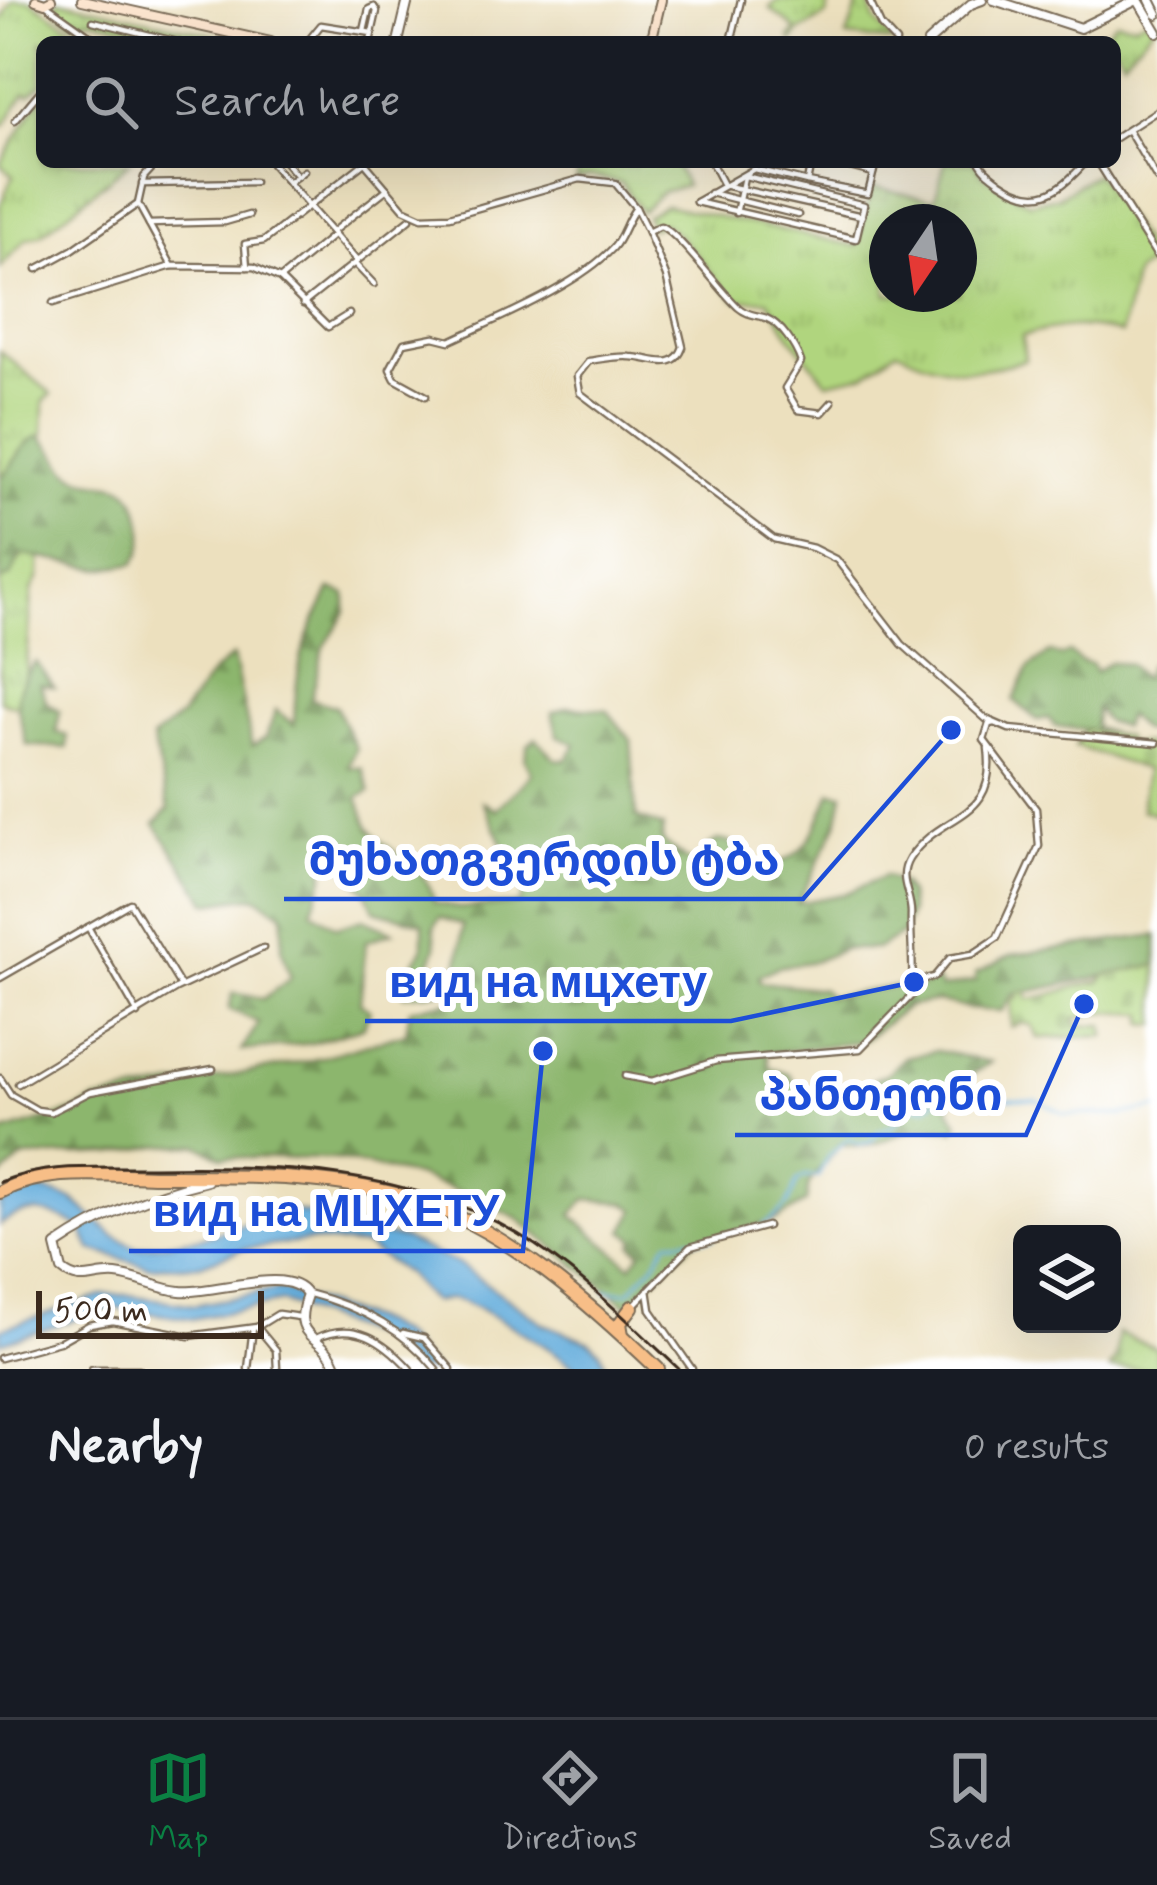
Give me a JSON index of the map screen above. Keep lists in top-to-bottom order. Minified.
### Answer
{"places":["მუხათგვერდის ტბა","вид на мцхету","პანთეონი","вид на МЦХЕТУ"],"scale_bar":"500 m","north":"bottom","page":{"search":"Search here","scale":"500 m","heading":["Nearby","0 results"],"nav":["Map","Directions","Saved"]}}
